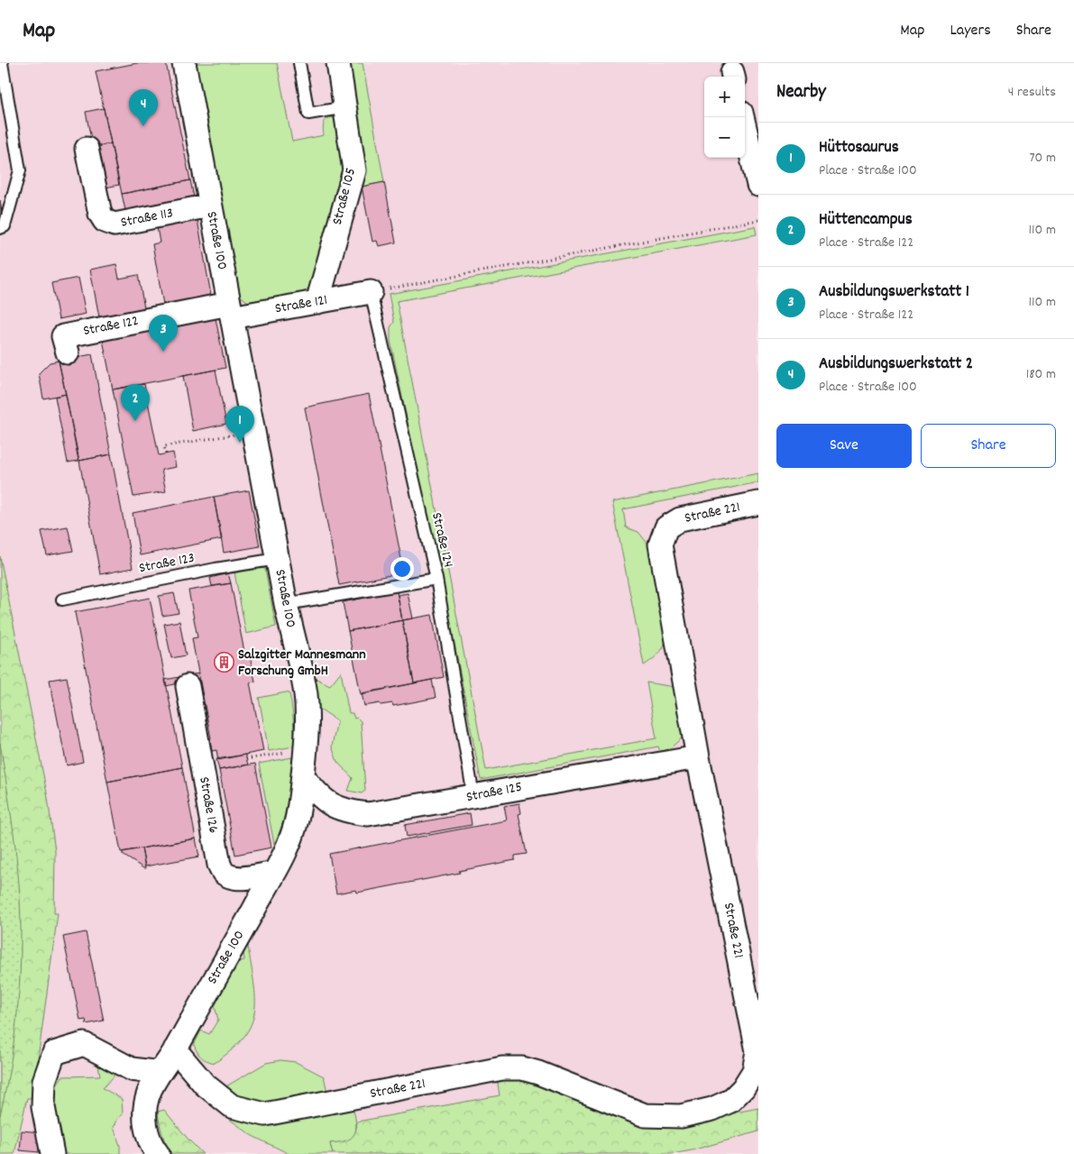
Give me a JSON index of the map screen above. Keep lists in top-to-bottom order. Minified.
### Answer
{"streets":{"street":["Straße 105","Straße 113","Straße 100","Straße 121","Straße 122","Straße 221","Straße 125","Straße 126"],"lane":["Straße 124","Straße 123"]},"crossings":[["Straße 105","Straße 121"],["Straße 113","Straße 100"],["Straße 100","Straße 121"],["Straße 100","Straße 122"],["Straße 100","Straße 221"],["Straße 100","Straße 123"],["Straße 100","Straße 125"],["Straße 100","Straße 126"],["Straße 121","Straße 122"],["Straße 121","Straße 124"],["Straße 221","Straße 125"],["Straße 124","Straße 125"]],"places":{"building":["Salzgitter Mannesmann Forschung GmbH"]},"page":{"header":"Map","nav":["Map","Layers","Share"],"heading":["Nearby","4 results"],"map_buttons":["+","−"],"pins":["4","3","2","1"],"list":[{"mark":"1","name":"Hüttosaurus","note":"Place · Straße 100","value":"70 m"},{"mark":"2","name":"Hüttencampus","note":"Place · Straße 122","value":"110 m"},{"mark":"3","name":"Ausbildungswerkstatt 1","note":"Place · Straße 122","value":"110 m"},{"mark":"4","name":"Ausbildungswerkstatt 2","note":"Place · Straße 100","value":"180 m"}],"buttons":["Save","Share"]}}
